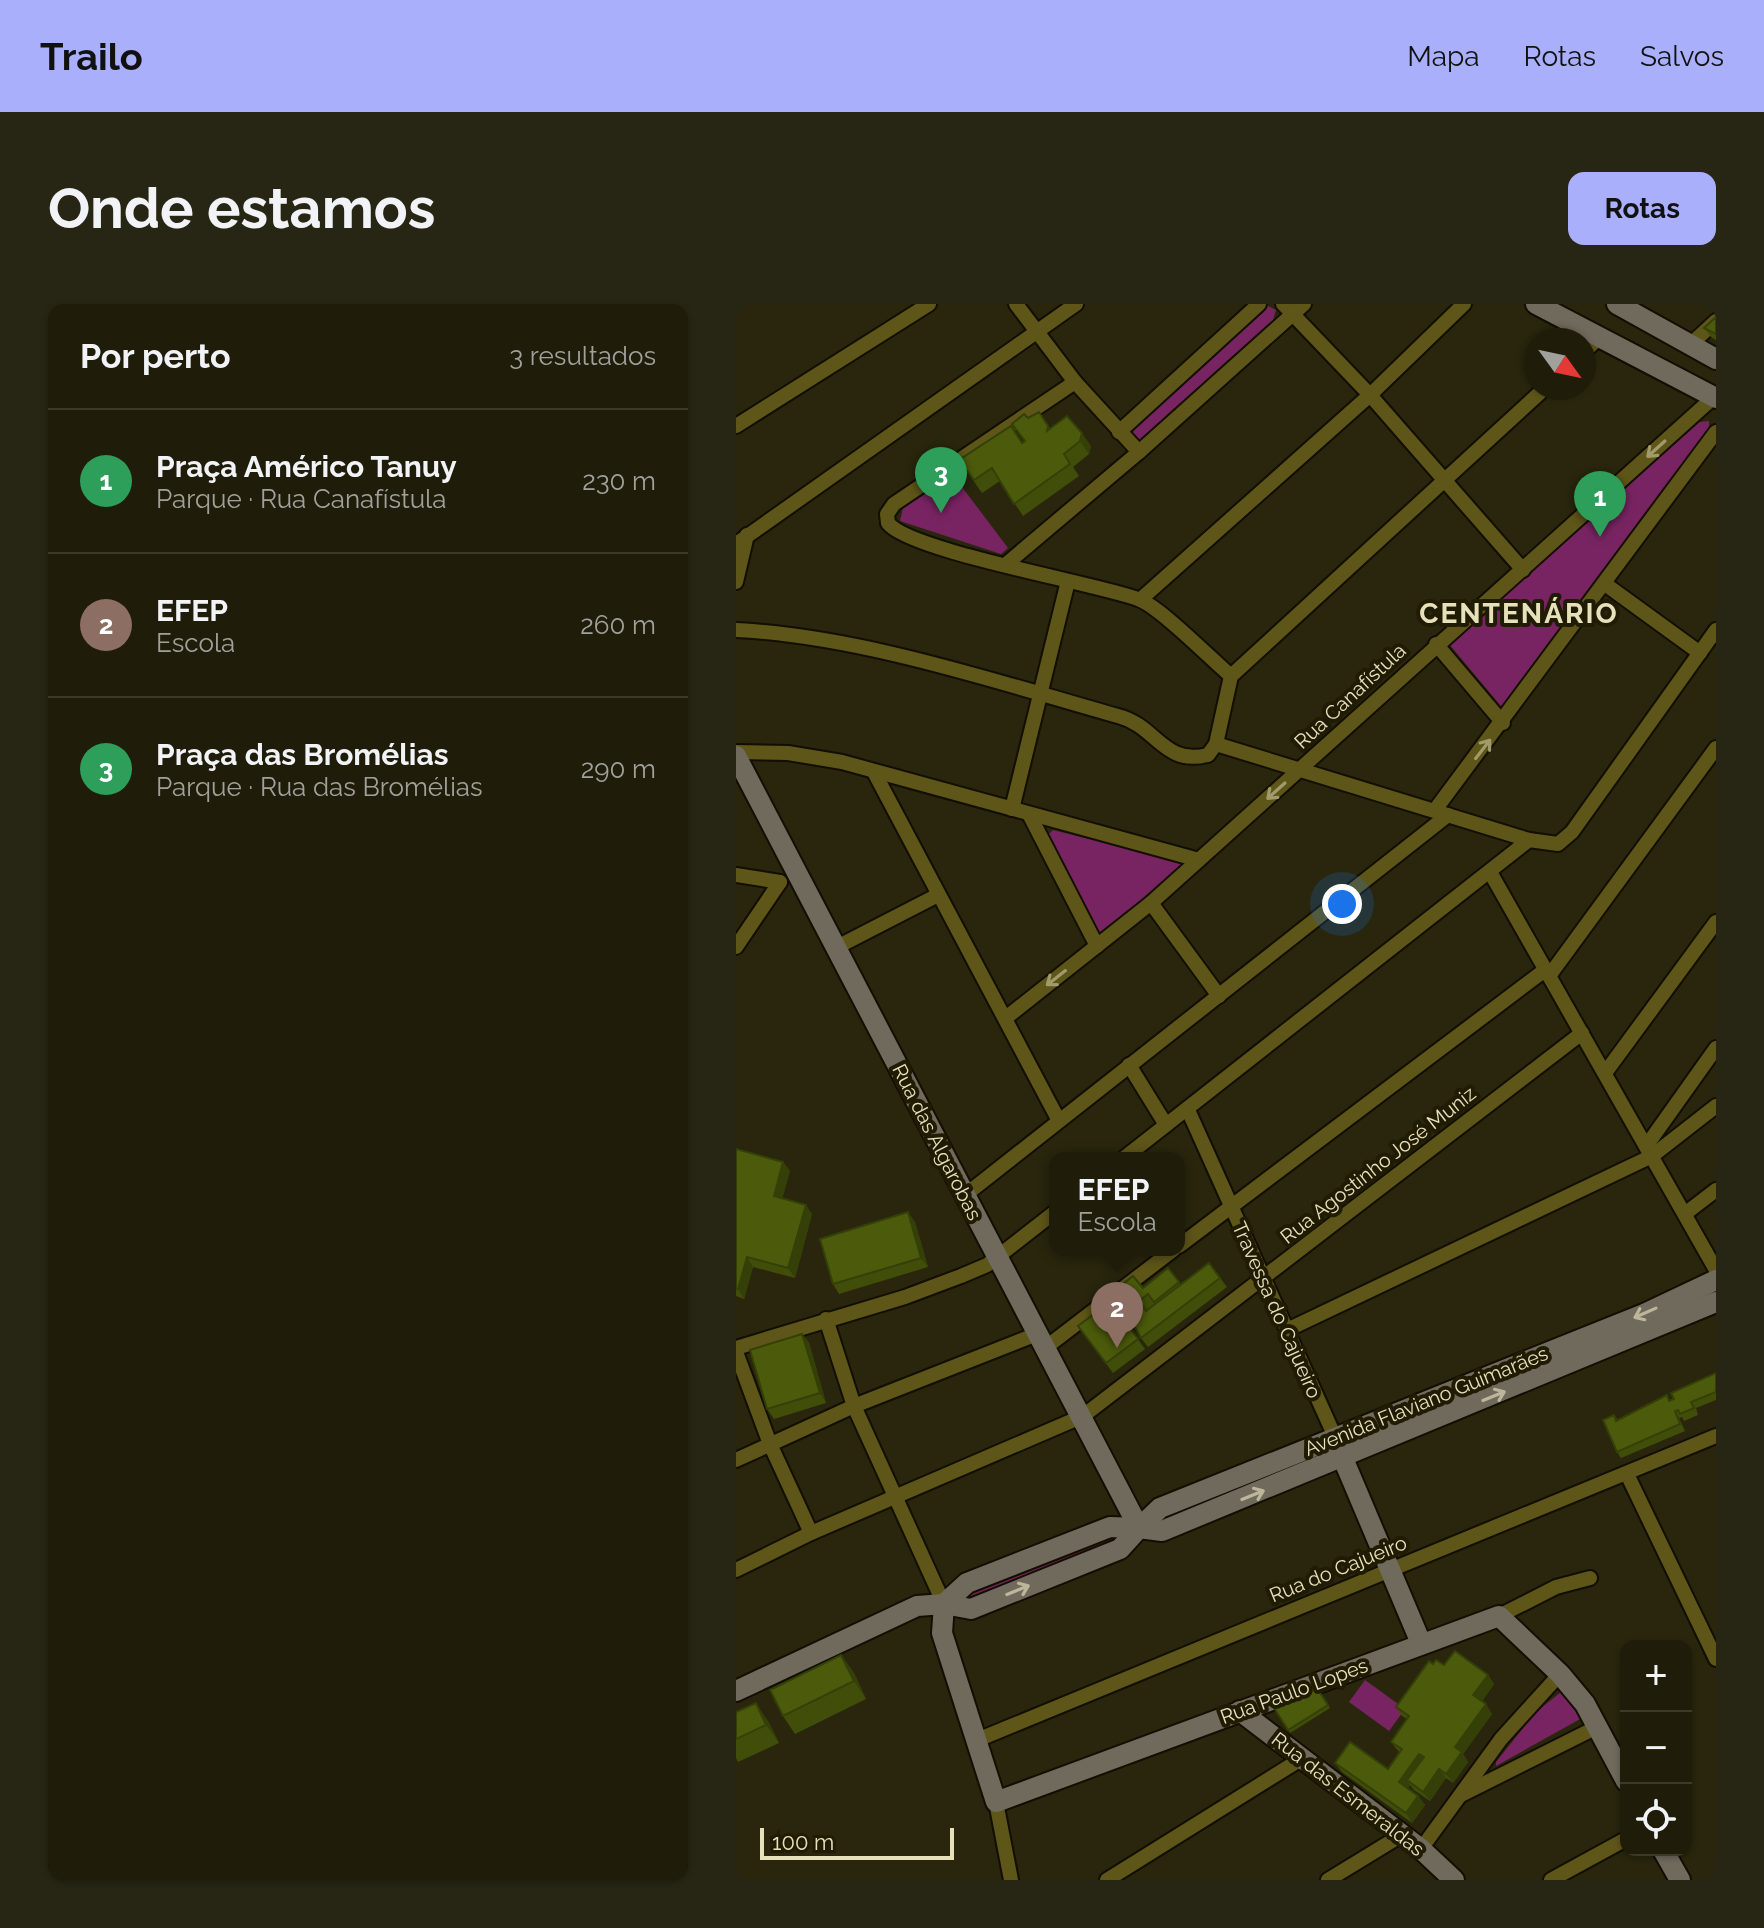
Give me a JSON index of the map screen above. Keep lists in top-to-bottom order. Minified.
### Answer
{"streets":{"street":["Rua Canafístula","Rua das Algarobas","Rua Agostinho José Muniz","Travessa do Cajueiro","Avenida Flaviano Guimarães","Rua do Cajueiro","Rua Paulo Lopes","Rua das Esmeraldas"]},"crossings":[["Rua das Algarobas","Rua Agostinho José Muniz"],["Rua das Algarobas","Avenida Flaviano Guimarães"],["Rua Agostinho José Muniz","Travessa do Cajueiro"],["Travessa do Cajueiro","Avenida Flaviano Guimarães"],["Travessa do Cajueiro","Rua do Cajueiro"],["Travessa do Cajueiro","Rua Paulo Lopes"],["Rua Paulo Lopes","Rua das Esmeraldas"]],"districts":["CENTENÁRIO"],"scale_bar":"100 m","north":"bottom right","page":{"header":"Trailo","nav":["Mapa","Rotas","Salvos"],"buttons":"Rotas","title":"Onde estamos","heading":["Por perto","3 resultados"],"list":[{"mark":"1","name":"Praça Américo Tanuy","note":"Parque · Rua Canafístula","value":"230 m"},{"mark":"2","name":"EFEP","note":"Escola","value":"260 m"},{"mark":"3","name":"Praça das Bromélias","note":"Parque · Rua das Bromélias","value":"290 m"}],"pins":["3","1","2"],"popup":["EFEP","Escola"],"map_buttons":["+","−"],"scale":"100 m"}}
